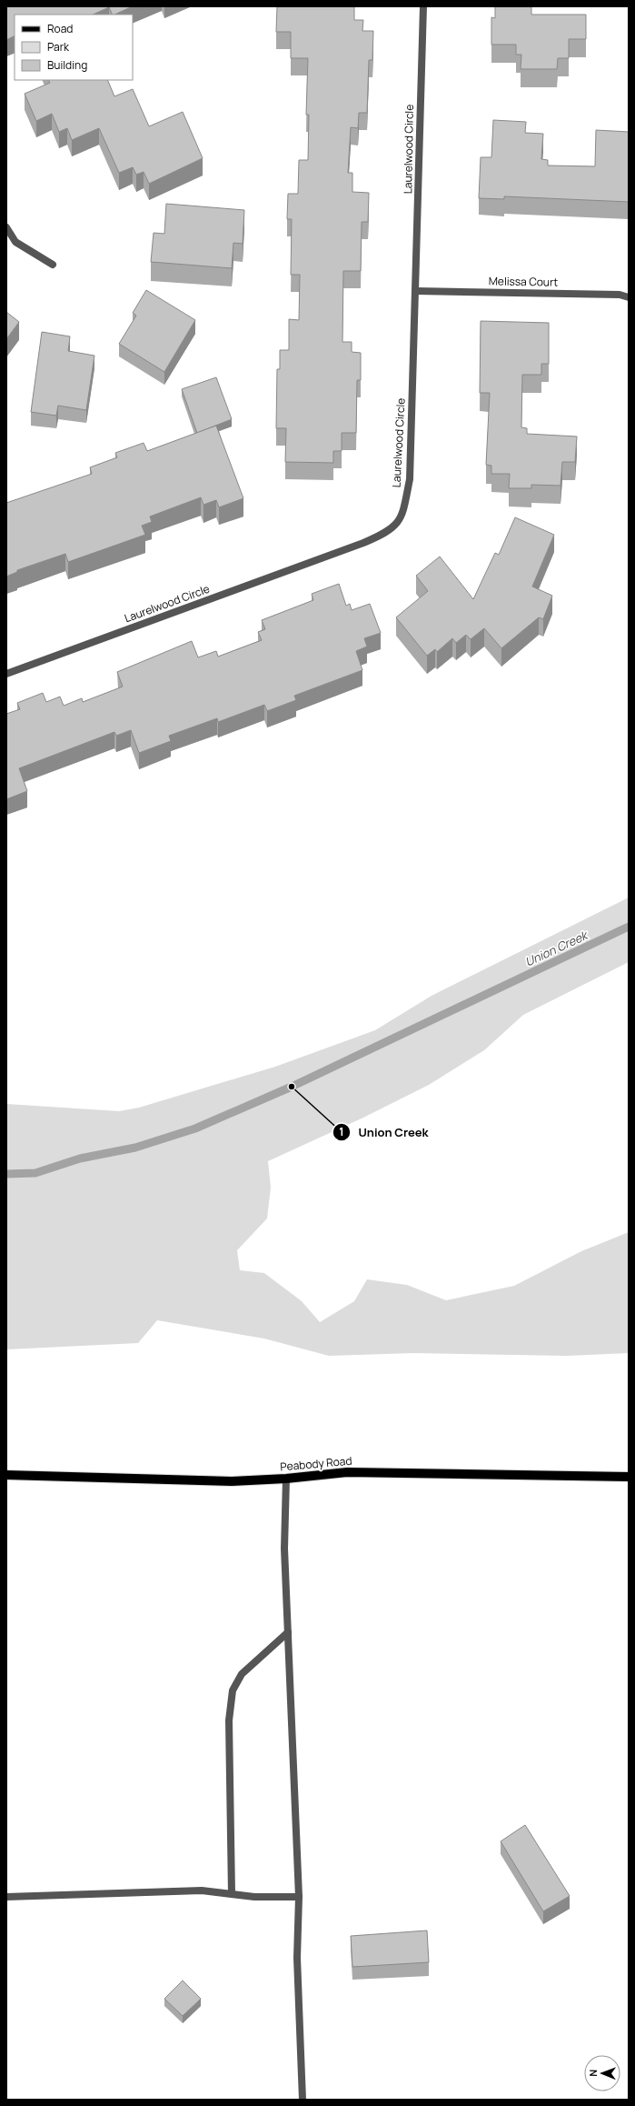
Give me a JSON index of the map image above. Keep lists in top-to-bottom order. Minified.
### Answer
{"streets":{"main road":["Peabody Road"],"street":["Laurelwood Circle","Melissa Court"]},"crossings":[["Laurelwood Circle","Melissa Court"]],"water":["Union Creek"],"places":["Union Creek"],"legend":["Road","Park","Building"],"north":"left"}
